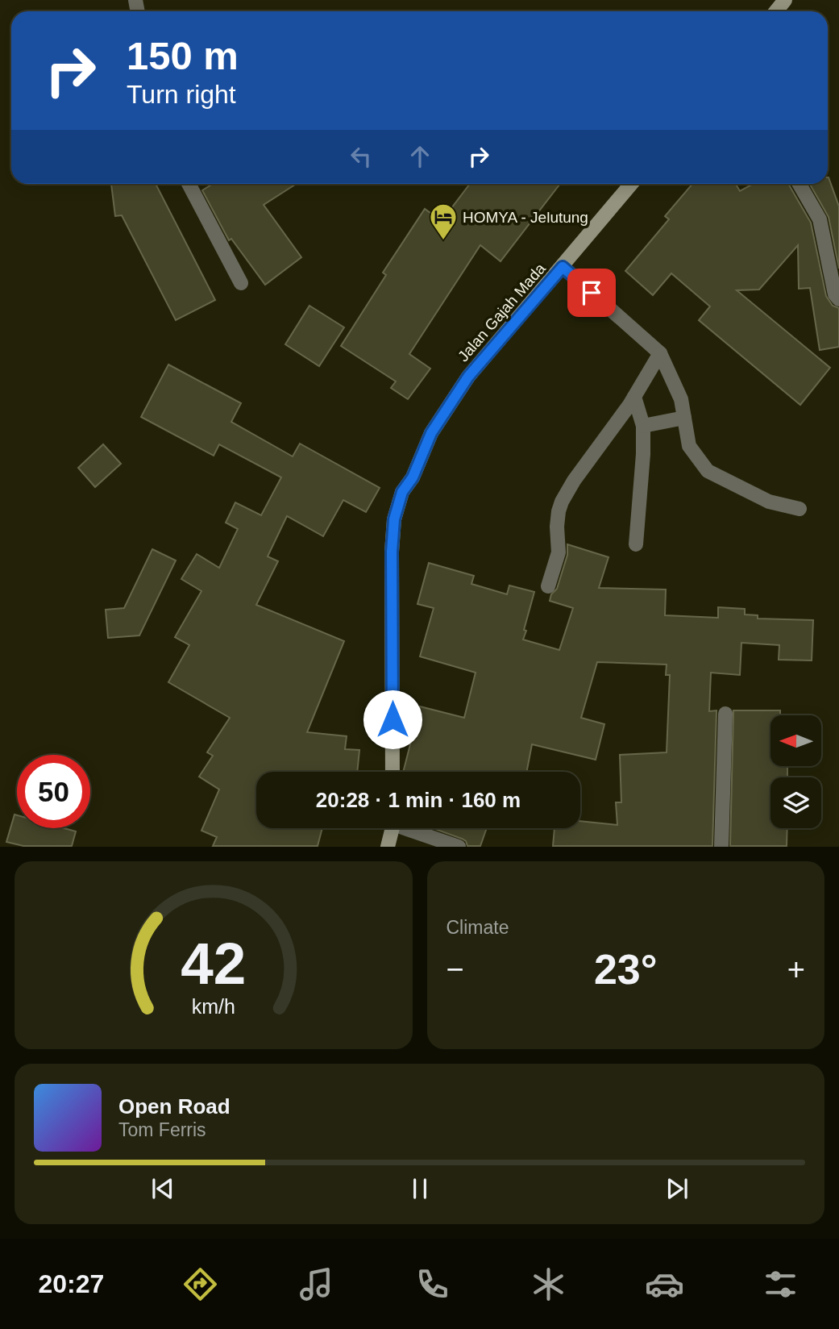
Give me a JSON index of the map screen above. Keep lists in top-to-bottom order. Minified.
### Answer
{"streets":{"main road":["Jalan Gajah Mada"]},"places":{"hotel":["HOMYA - Jelutung"]},"north":"left","page":{"turn":["150 m","Turn right"],"limit":"50","trip":"20:28 · 1 min · 160 m","tile":"Climate","heat":["−","23°","+"],"song":["Open Road","Tom Ferris"],"tabs":"20:27","gauge":["42","km/h"]}}
